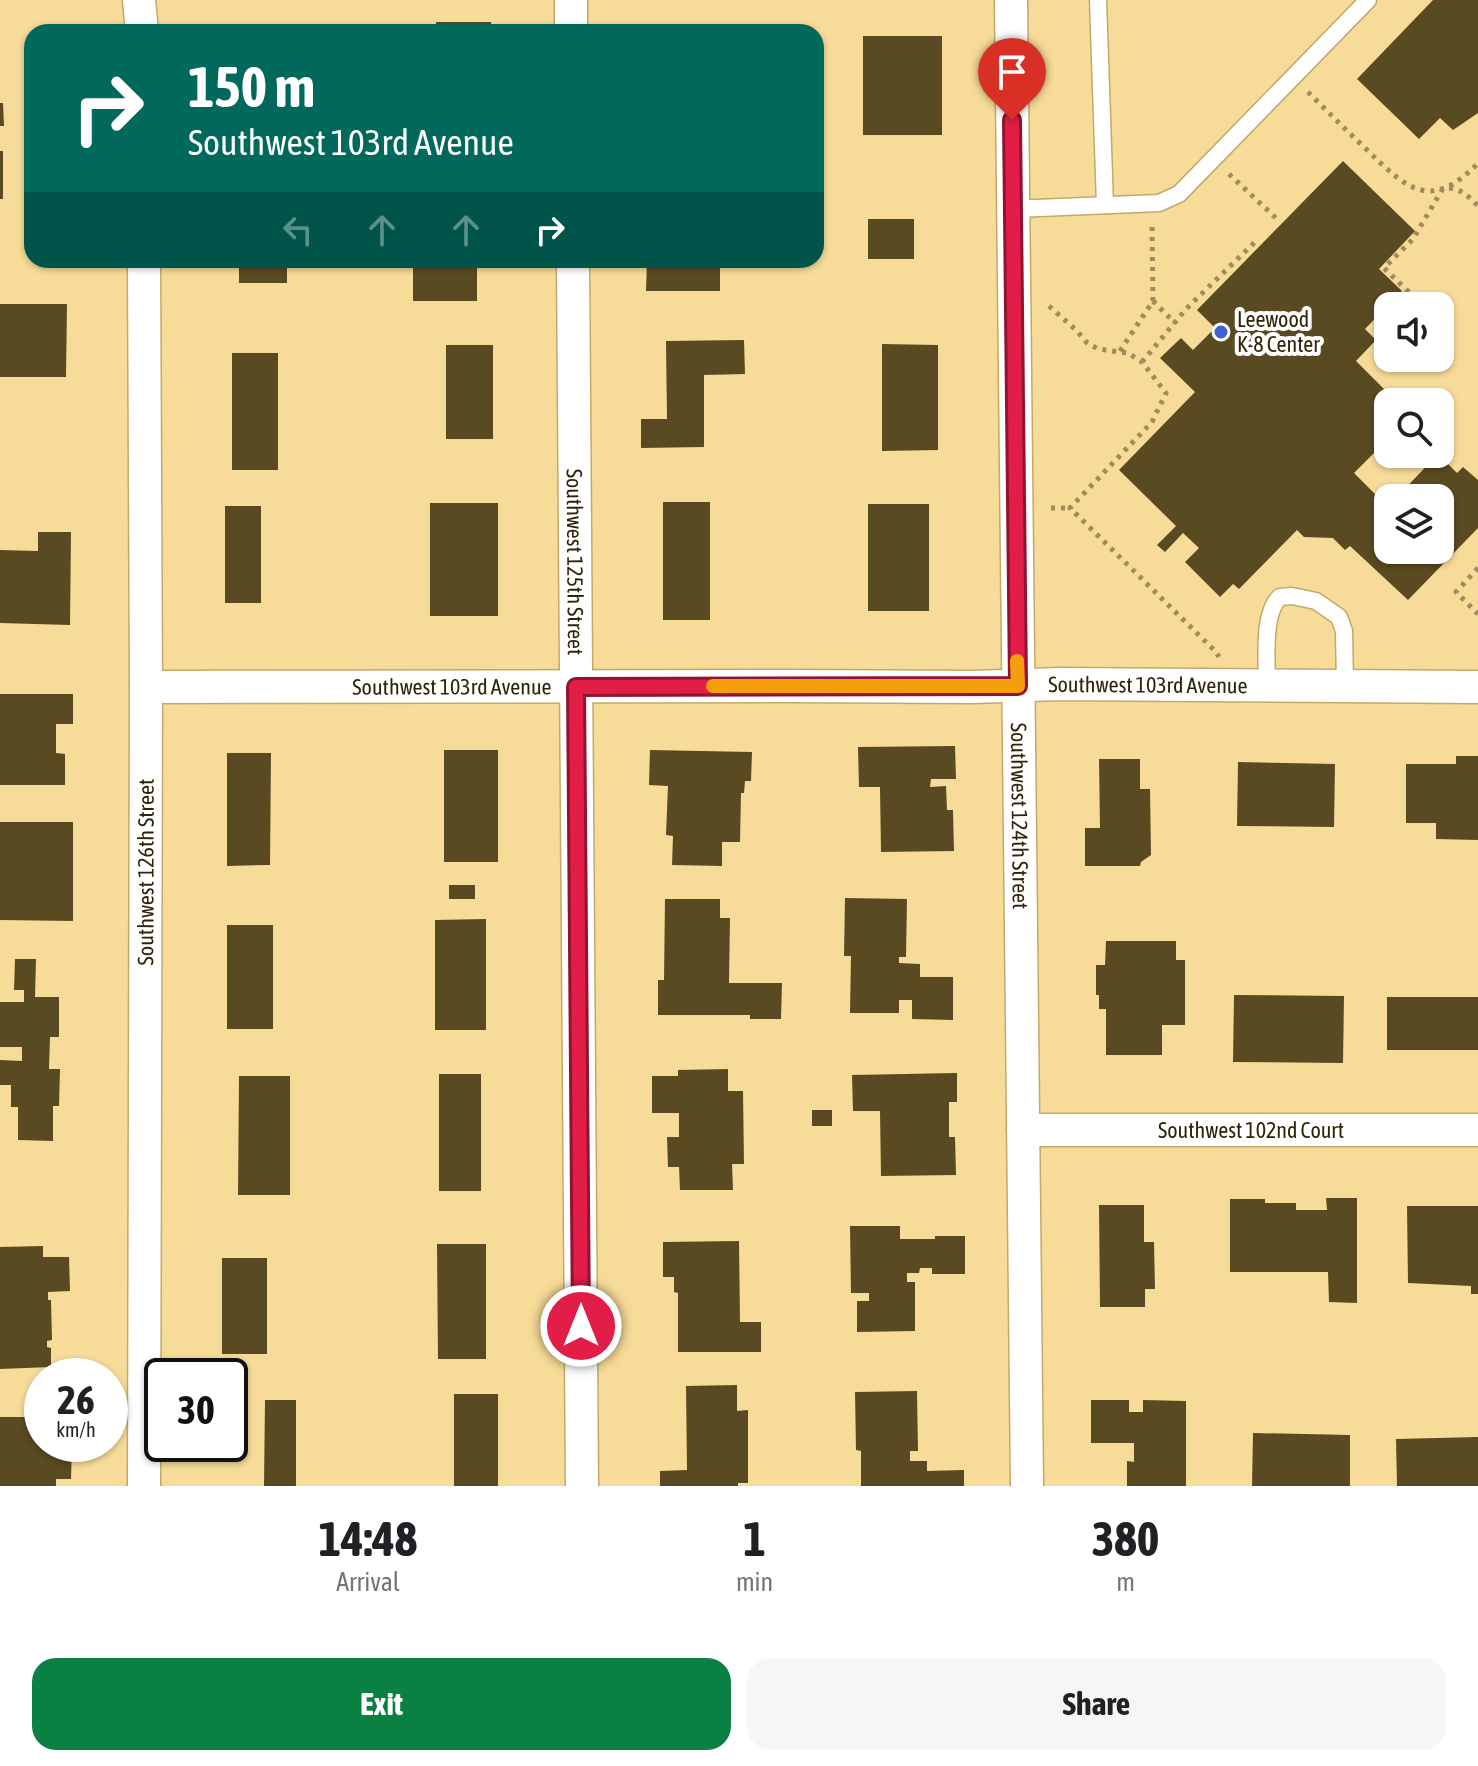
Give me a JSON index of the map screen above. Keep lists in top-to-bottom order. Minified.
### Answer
{"streets":{"street":["Southwest 125th Street","Southwest 103rd Avenue","Southwest 124th Street","Southwest 126th Street","Southwest 102nd Court"]},"crossings":[["Southwest 125th Street","Southwest 103rd Avenue"],["Southwest 103rd Avenue","Southwest 124th Street"],["Southwest 103rd Avenue","Southwest 126th Street"],["Southwest 124th Street","Southwest 102nd Court"]],"places":["Leewood K-8 Center"],"page":{"turn":["150 m","Southwest 103rd Avenue"],"speed":"26 km/h","limit":"30","eta":["14:48","Arrival","1","min","380","m"],"buttons":["Exit","Share"]}}
